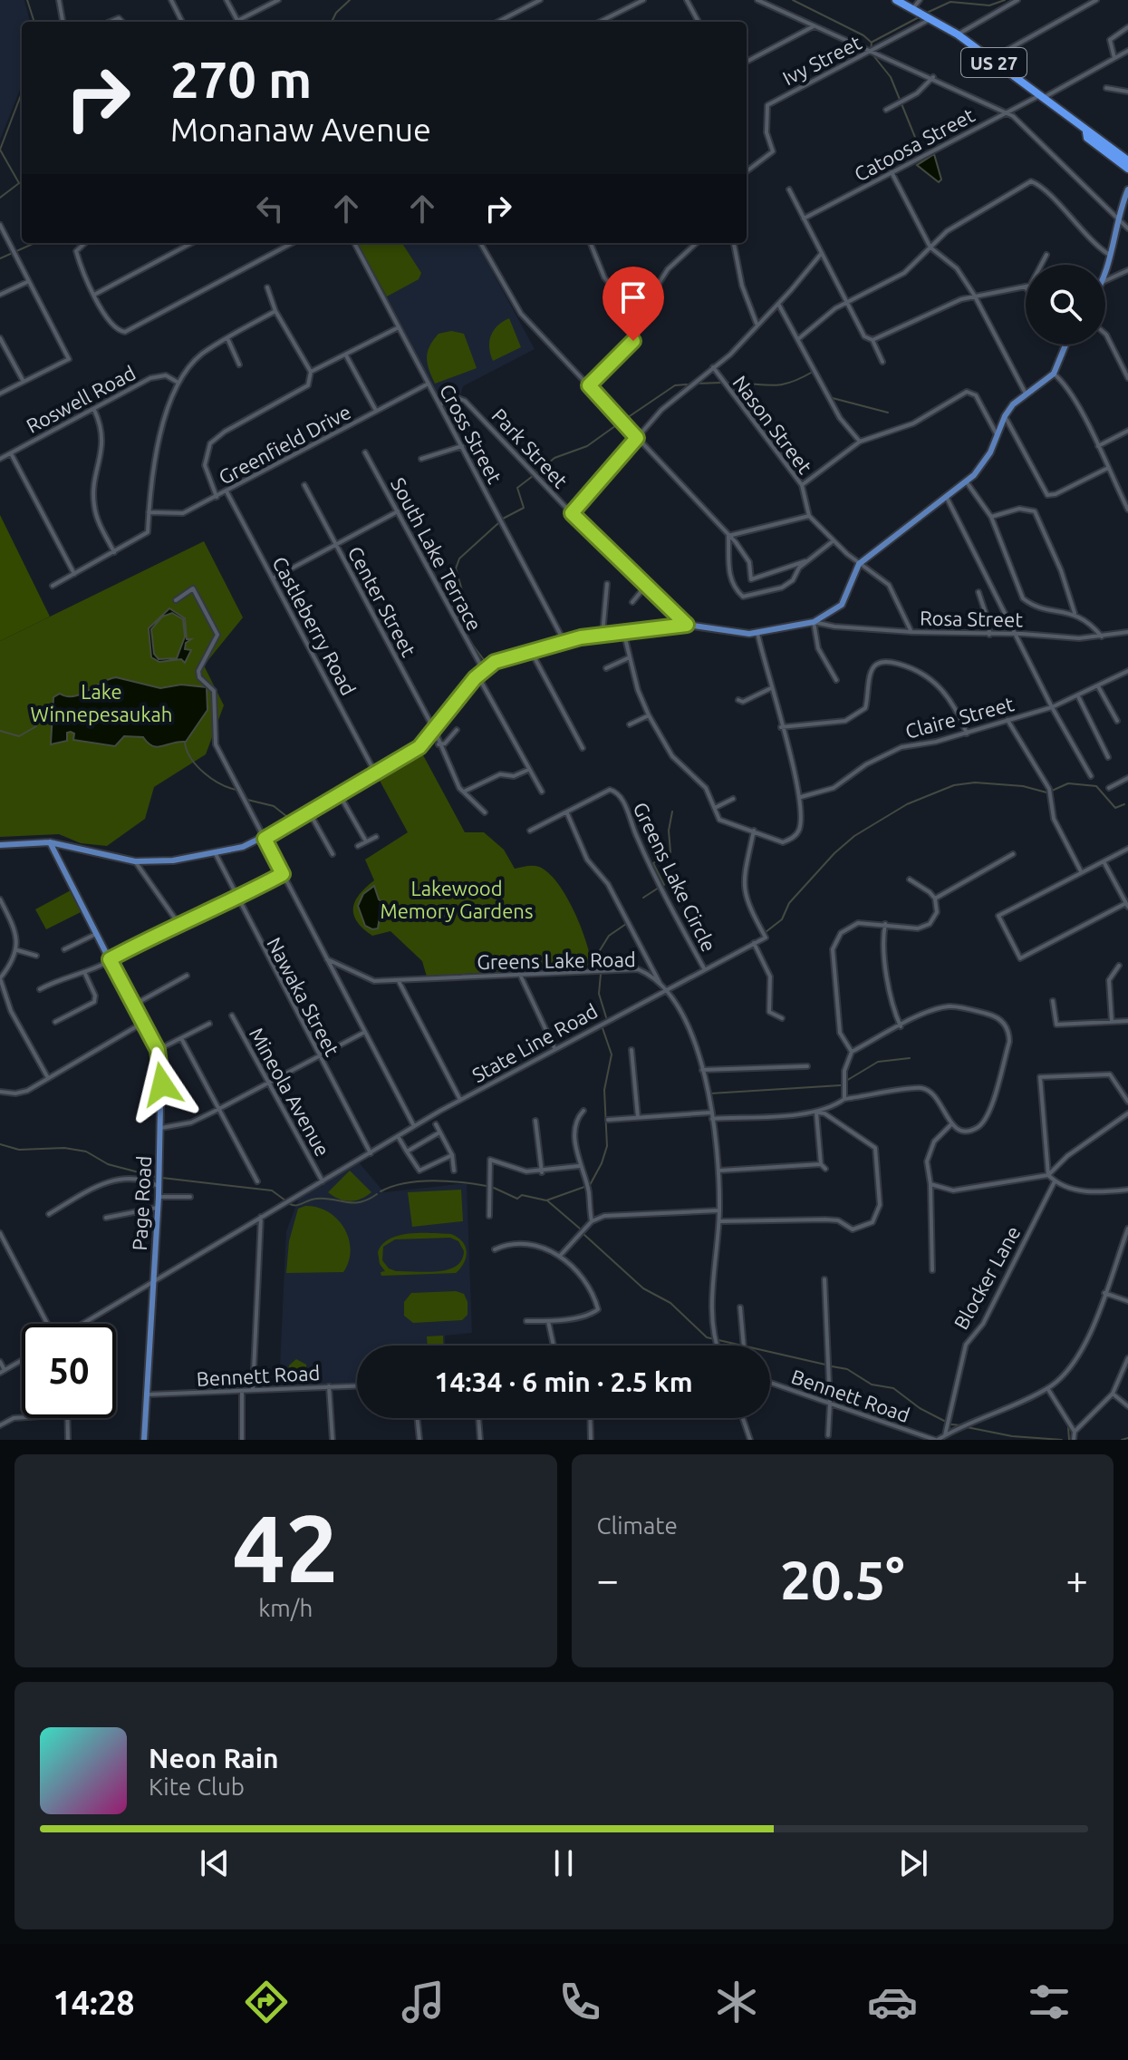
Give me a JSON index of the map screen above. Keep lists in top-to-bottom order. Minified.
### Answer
{"streets":{"highway":["US 27"],"main road":["Page Road"],"street":["Ivy Street","Catoosa Street","Roswell Road","Nason Street","Cross Street","Greenfield Drive","Park Street","South Lake Terrace","Center Street","Rosa Street","Castleberry Road","Claire Street","Greens Lake Circle","Greens Lake Road","Nawaka Street","State Line Road","Mineola Avenue","Blocker Lane","Bennett Road"]},"crossings":[["Ivy Street","US 27"],["US 27","Catoosa Street"],["Nason Street","Rosa Street"],["Cross Street","Greenfield Drive"],["Cross Street","Park Street"],["Greenfield Drive","Castleberry Road"],["Greens Lake Circle","State Line Road"],["Greens Lake Road","State Line Road"],["Nawaka Street","State Line Road"],["State Line Road","Mineola Avenue"],["State Line Road","Page Road"],["Page Road","Bennett Road"]],"parks":["Lake Winnepesaukah","Lakewood Memory Gardens"],"page":{"turn":["270 m","Monanaw Avenue"],"limit":"50","trip":"14:34 · 6 min · 2.5 km","tile":[["42","km/h"],"Climate"],"heat":["−","20.5°","+"],"song":["Neon Rain","Kite Club"],"tabs":"14:28"}}
